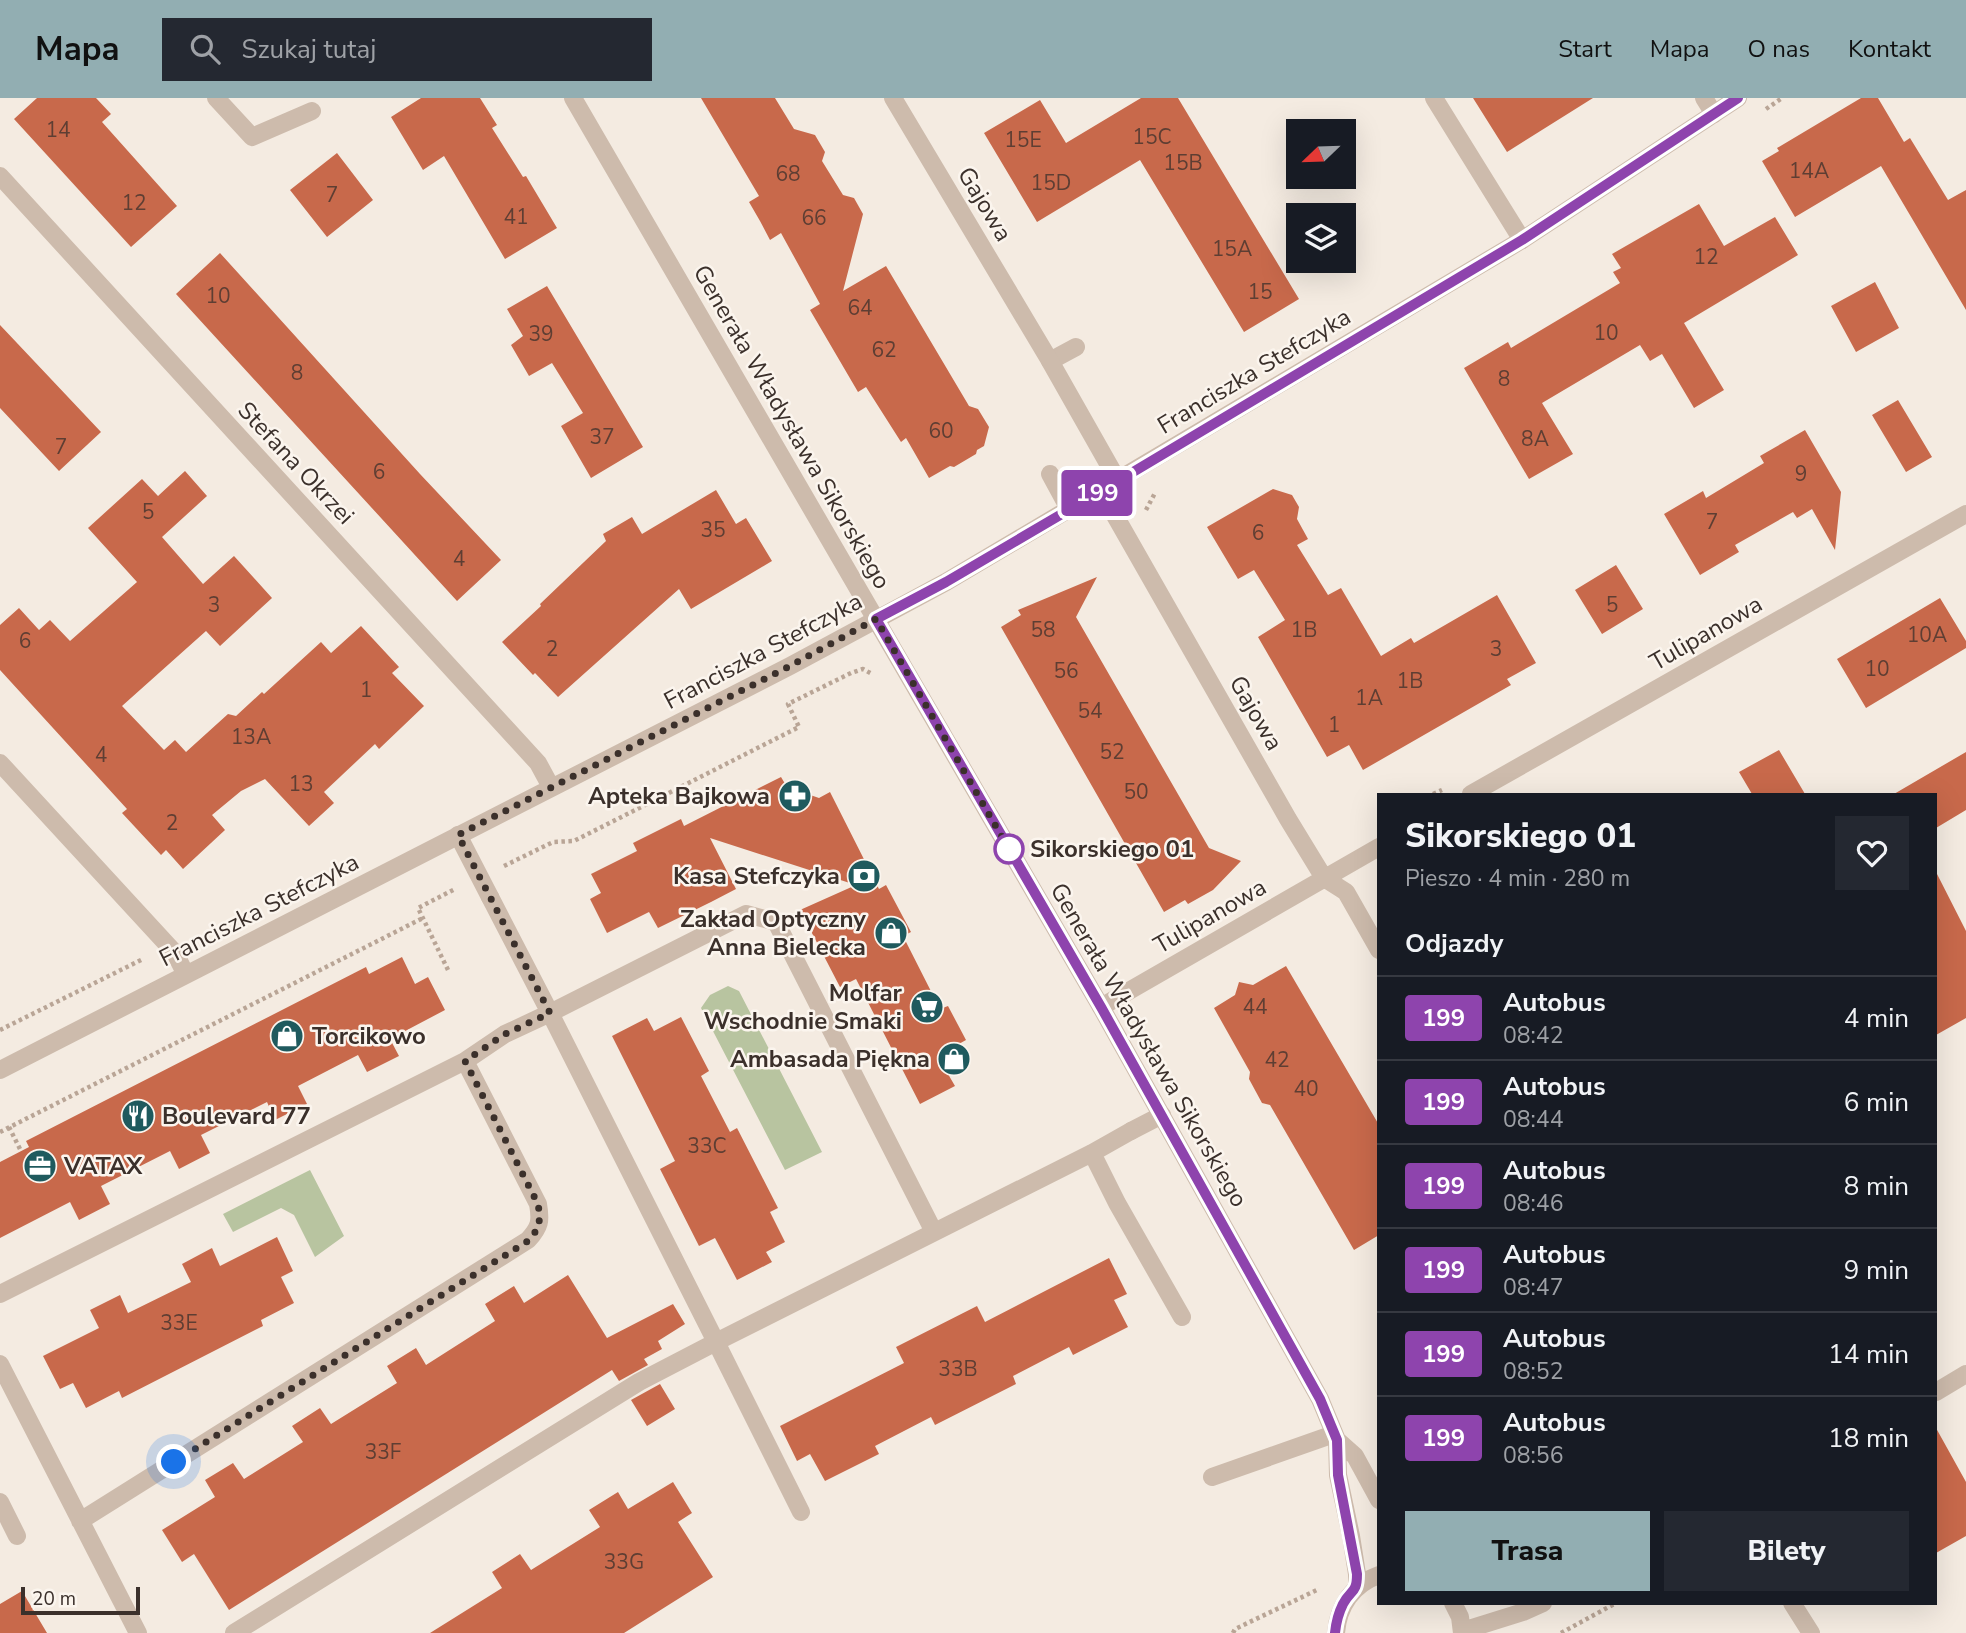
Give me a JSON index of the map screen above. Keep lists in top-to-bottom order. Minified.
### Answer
{"streets":{"street":["Gajowa","Franciszka Stefczyka","Generała Władysława Sikorskiego","Stefana Okrzei","Tulipanowa"]},"crossings":[["Gajowa","Franciszka Stefczyka"],["Gajowa","Tulipanowa"],["Franciszka Stefczyka","Generała Władysława Sikorskiego"],["Franciszka Stefczyka","Stefana Okrzei"],["Generała Władysława Sikorskiego","Tulipanowa"]],"places":{"pharmacy":["Apteka Bajkowa"],"other":["Sikorskiego 01"],"bank":["Kasa Stefczyka"],"shop":["Zakład Optyczny Anna Bielecka","Torcikowo","Ambasada Piękna"],"supermarket":["Molfar Wschodnie Smaki"],"restaurant":["Boulevard 77"],"office":["VATAX"]},"lines":["bus line 199"],"house_numbers":["14","15C","15E","15B","14A","68","15D","7","12","41","66","15A","12","15","10","64","10","39","62","8","8","60","37","8A","7","6","9","5","7","35","6","4","3","5","58","1B","10A","6","2","3","10","56","1B","1","1A","54","1","13A","52","4","13","50","2","44","42","40","33C","33E","33B","33F","33G"],"scale_bar":"20 m","north":"bottom left","page":{"header":"Mapa","search":"Szukaj tutaj","nav":["Start","Mapa","O nas","Kontakt"],"on_map":"199","heading":[["Sikorskiego 01","Pieszo · 4 min · 280 m"],"Odjazdy"],"list":[{"mark":"199","name":"Autobus","note":"08:42","value":"4 min"},{"mark":"199","name":"Autobus","note":"08:44","value":"6 min"},{"mark":"199","name":"Autobus","note":"08:46","value":"8 min"},{"mark":"199","name":"Autobus","note":"08:47","value":"9 min"},{"mark":"199","name":"Autobus","note":"08:52","value":"14 min"},{"mark":"199","name":"Autobus","note":"08:56","value":"18 min"}],"buttons":["Trasa","Bilety"],"scale":"20 m"}}
